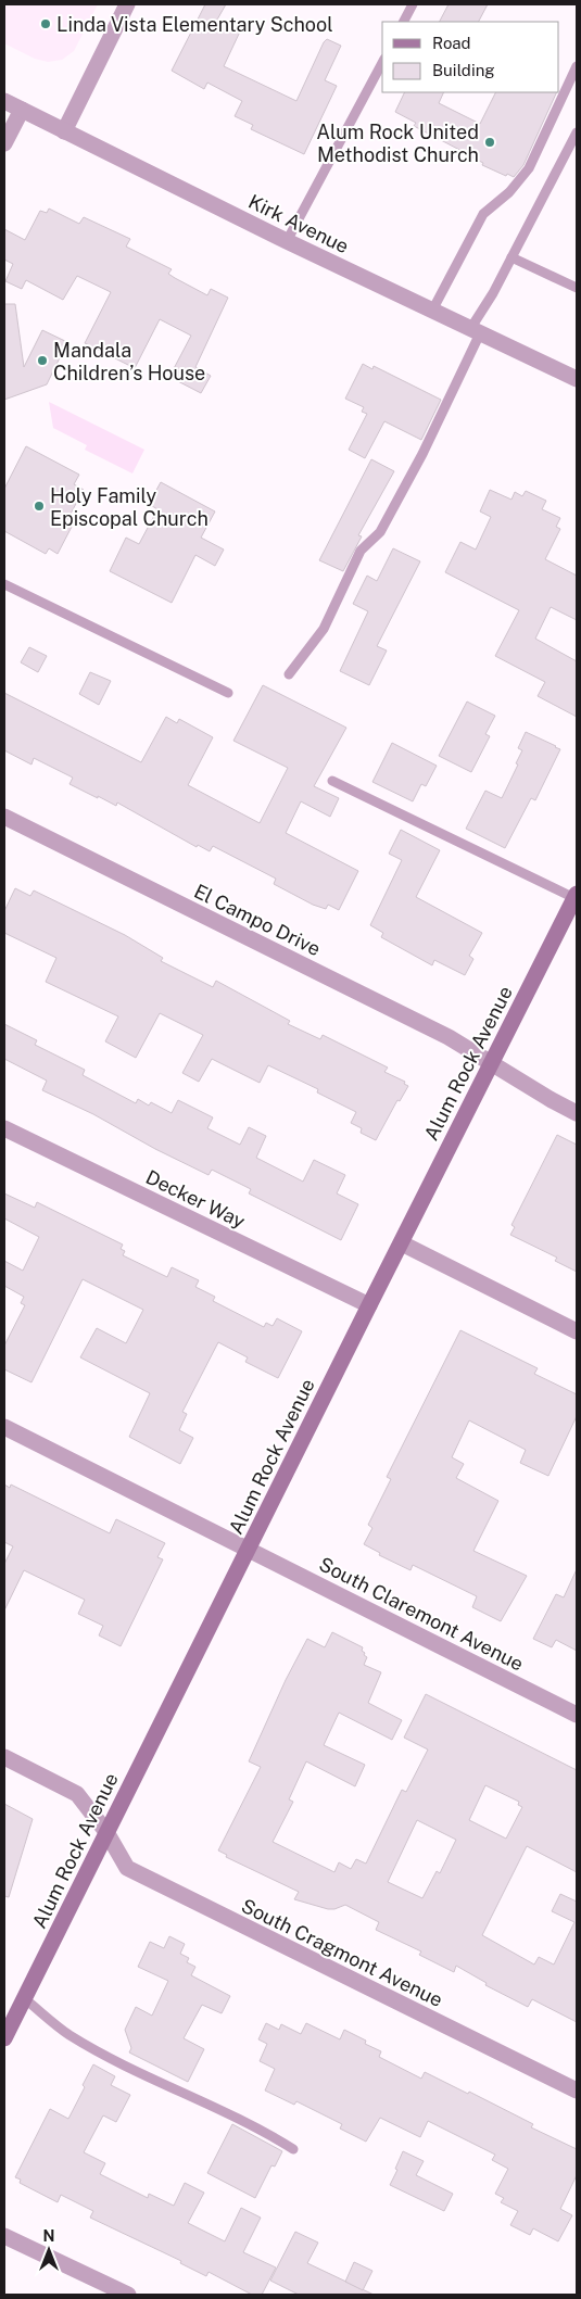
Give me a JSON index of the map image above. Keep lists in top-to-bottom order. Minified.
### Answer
{"streets":{"main road":["Alum Rock Avenue"],"street":["Kirk Avenue","El Campo Drive","Decker Way","South Claremont Avenue","South Cragmont Avenue"]},"crossings":[["El Campo Drive","Alum Rock Avenue"],["Alum Rock Avenue","Decker Way"],["Alum Rock Avenue","South Claremont Avenue"],["Alum Rock Avenue","South Cragmont Avenue"]],"places":["Linda Vista Elementary School","Alum Rock United Methodist Church","Mandala Children’s House","Holy Family Episcopal Church"],"legend":["Road","Building"],"north":"top"}
